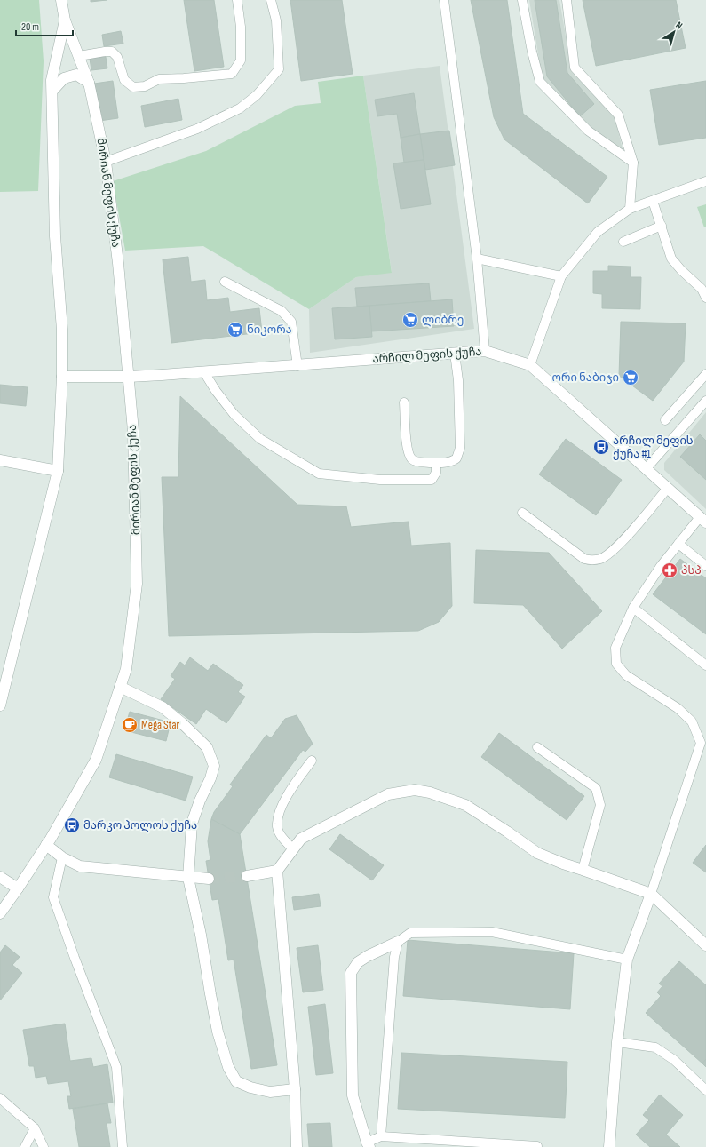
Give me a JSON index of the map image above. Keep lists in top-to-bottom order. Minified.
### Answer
{"streets":{"street":["მირიან მეფის ქუჩა","არჩილ მეფის ქუჩა"]},"crossings":[["მირიან მეფის ქუჩა","არჩილ მეფის ქუჩა"]],"places":{"supermarket":["ლიბრე","ნიკორა","ორი ნაბიჯი"],"bus stop":["არჩილ მეფის ქუჩა #1","მარკო პოლოს ქუჩა"],"pharmacy":["პსპ"],"cafe":["Mega Star"]},"scale_bar":"20 m","north":"top right"}
